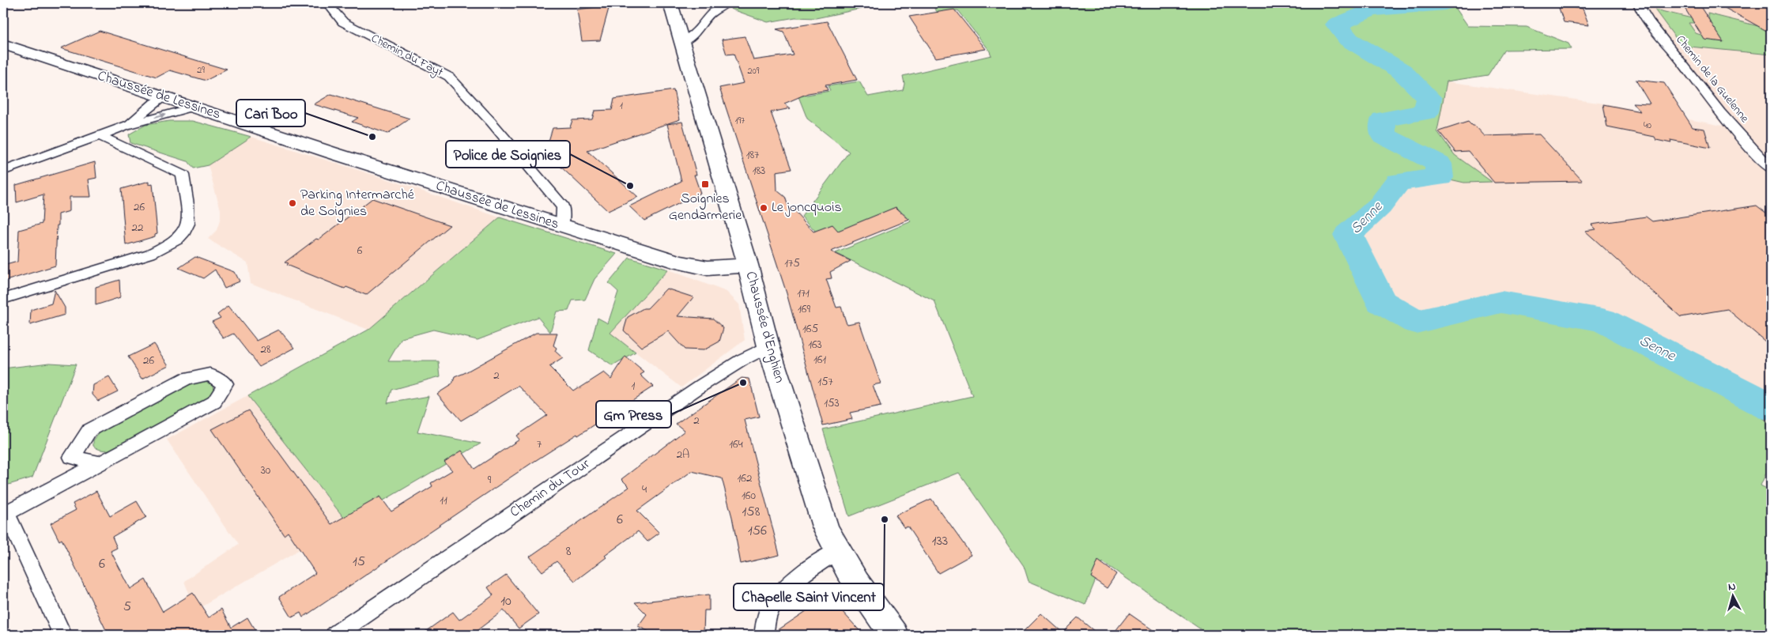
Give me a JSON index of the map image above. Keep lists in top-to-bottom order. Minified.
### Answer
{"streets":{"main road":["Chaussée de Lessines","Chaussée d'Enghien"],"street":["Chemin du Fayt","Chemin de la Guelenne","Chemin du Tour"]},"crossings":[["Chemin du Fayt","Chaussée de Lessines"],["Chaussée de Lessines","Chaussée d'Enghien"],["Chaussée d'Enghien","Chemin du Tour"]],"water":["Senne"],"places":{"other":["Cari Boo","Police de Soignies","Parking Intermarché de Soignies","Le joncquois","Gm Press","Chapelle Saint Vincent"],"transit":["Soignies Gendarmerie"]},"house_numbers":["29","209","1","197","40","187","183","26","22","6","175","171","169","165","163","28","161","26","2","157","1","153","2","7","164","2A","30","162","9","4","160","11","158","6","156","133","8","15","6","10","5"],"north":"top"}
